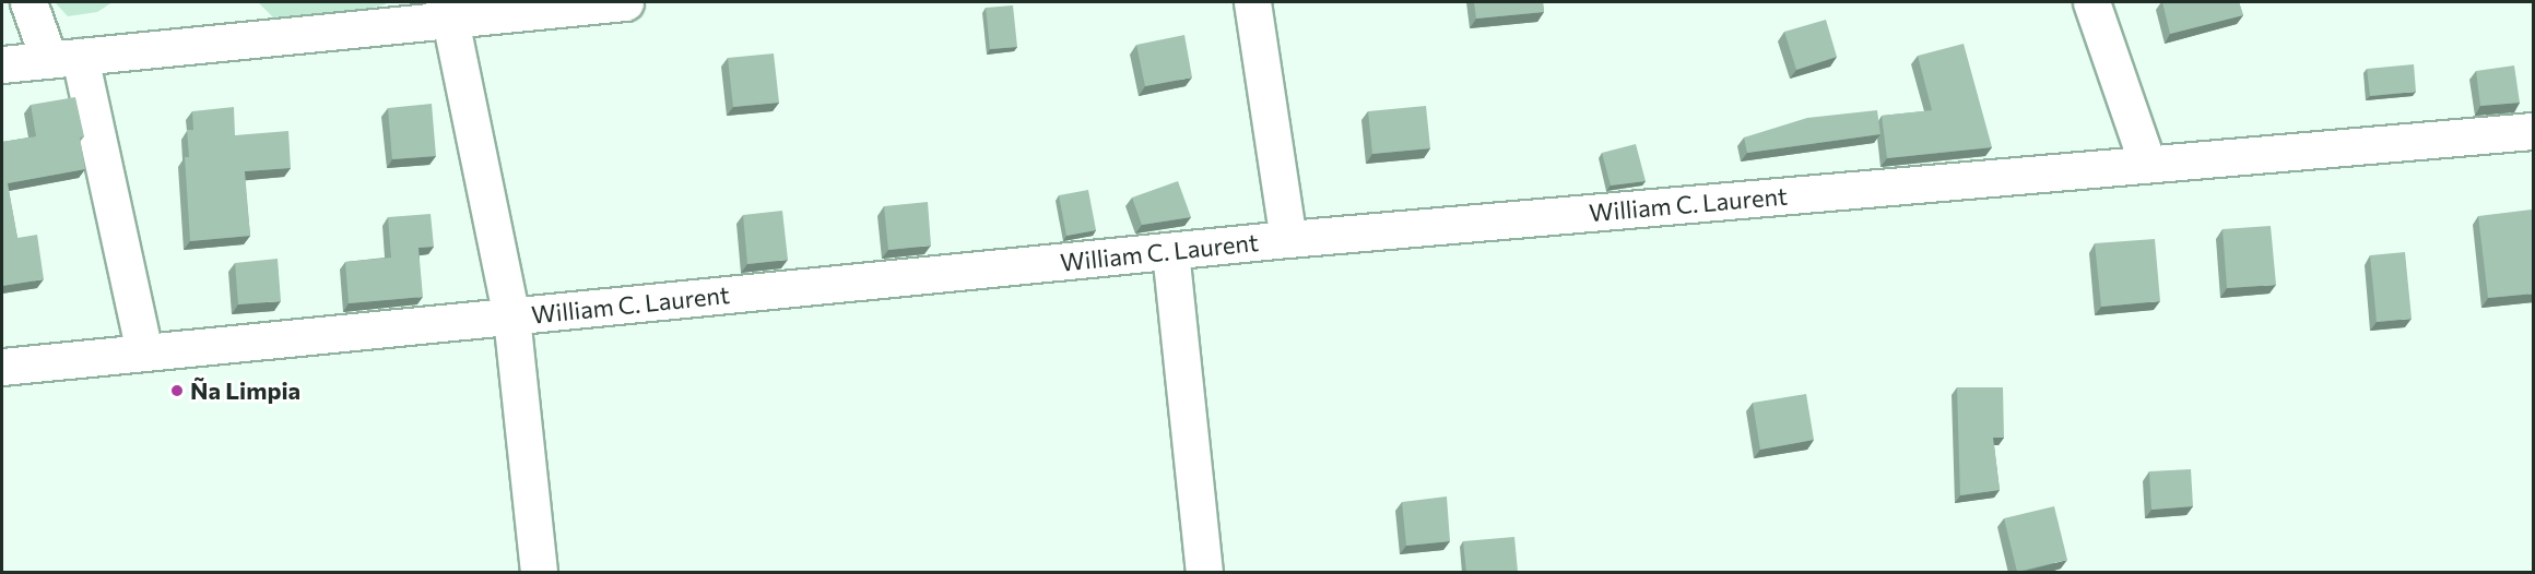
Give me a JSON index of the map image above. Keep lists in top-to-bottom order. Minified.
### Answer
{"streets":{"street":["William C. Laurent"]},"places":["Ña Limpia"]}
